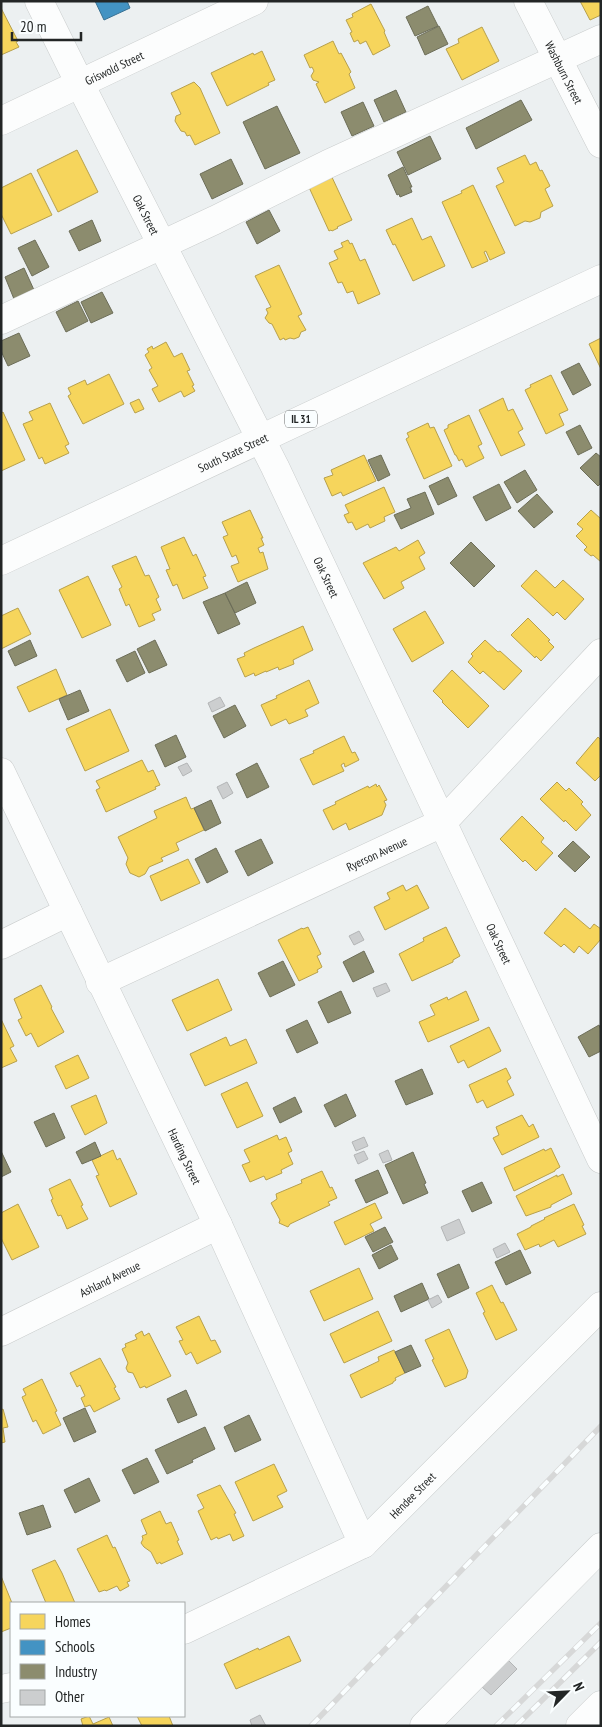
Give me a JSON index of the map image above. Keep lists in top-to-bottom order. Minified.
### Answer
{"streets":{"street":["Griswold Street","Washburn Street","Oak Street","IL 31","South State Street","Ryerson Avenue","Harding Street","Ashland Avenue","Hendee Street"]},"crossings":[["Griswold Street","Oak Street"],["Oak Street","South State Street"],["Oak Street","Ryerson Avenue"],["Ryerson Avenue","Harding Street"],["Harding Street","Ashland Avenue"],["Harding Street","Hendee Street"]],"legend":["Homes","Schools","Industry","Other"],"scale_bar":"20 m","north":"top right"}
